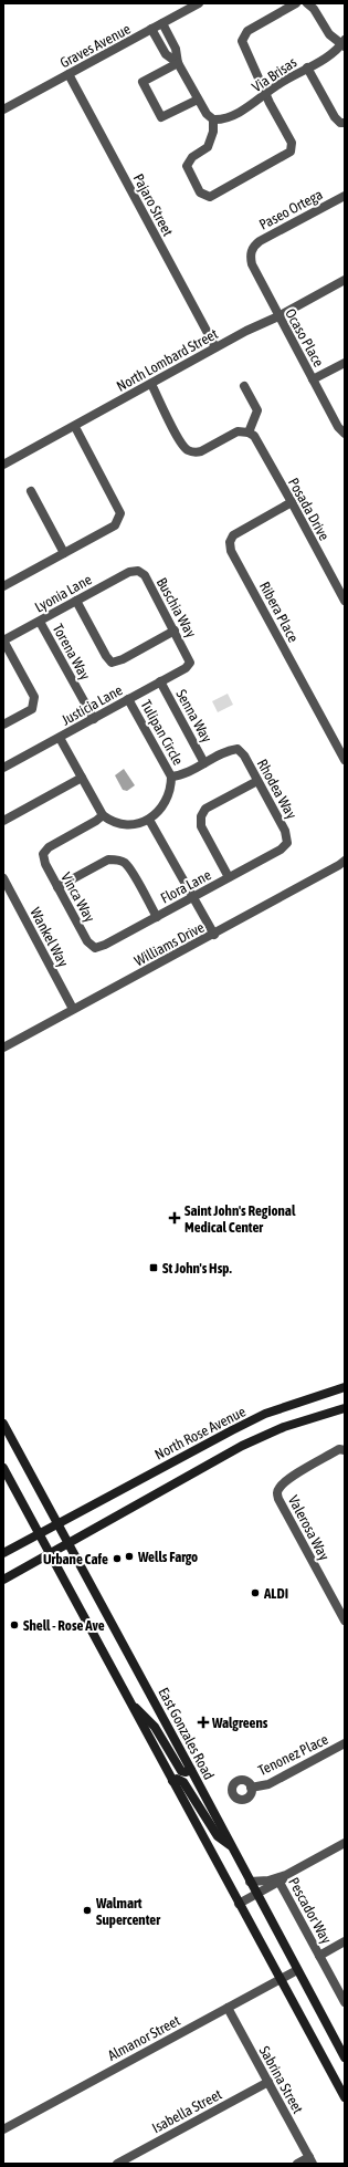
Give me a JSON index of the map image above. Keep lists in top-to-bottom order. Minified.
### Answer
{"streets":{"main road":["North Rose Avenue","East Gonzales Road"],"street":["Graves Avenue","Via Brisas","Pajaro Street","Paseo Ortega","Ocaso Place","North Lombard Street","Posada Drive","Lyonia Lane","Buschia Way","Ribera Place","Torena Way","Justicia Lane","Senna Way","Tulipan Circle","Rhodea Way","Flora Lane","Vinca Way","Wankel Way","Williams Drive","Valerosa Way","Tenonez Place","Pescador Way","Almanor Street","Sabrina Street","Isabella Street"]},"crossings":[["Graves Avenue","Pajaro Street"],["Pajaro Street","North Lombard Street"],["Paseo Ortega","Ocaso Place"],["Ocaso Place","North Lombard Street"],["Posada Drive","Ribera Place"],["Lyonia Lane","Buschia Way"],["Lyonia Lane","Torena Way"],["Buschia Way","Justicia Lane"],["Torena Way","Justicia Lane"],["Justicia Lane","Senna Way"],["Justicia Lane","Tulipan Circle"],["Senna Way","Rhodea Way"],["Rhodea Way","Flora Lane"],["Flora Lane","Vinca Way"],["Wankel Way","Williams Drive"],["North Rose Avenue","East Gonzales Road"],["East Gonzales Road","Almanor Street"],["Almanor Street","Sabrina Street"],["Sabrina Street","Isabella Street"]],"places":{"health":["Saint John's Regional Medical Center","Walgreens"],"transit":["St John's Hsp."],"other":["Wells Fargo","Urbane Cafe","ALDI","Shell - Rose Ave","Walmart Supercenter"]}}
